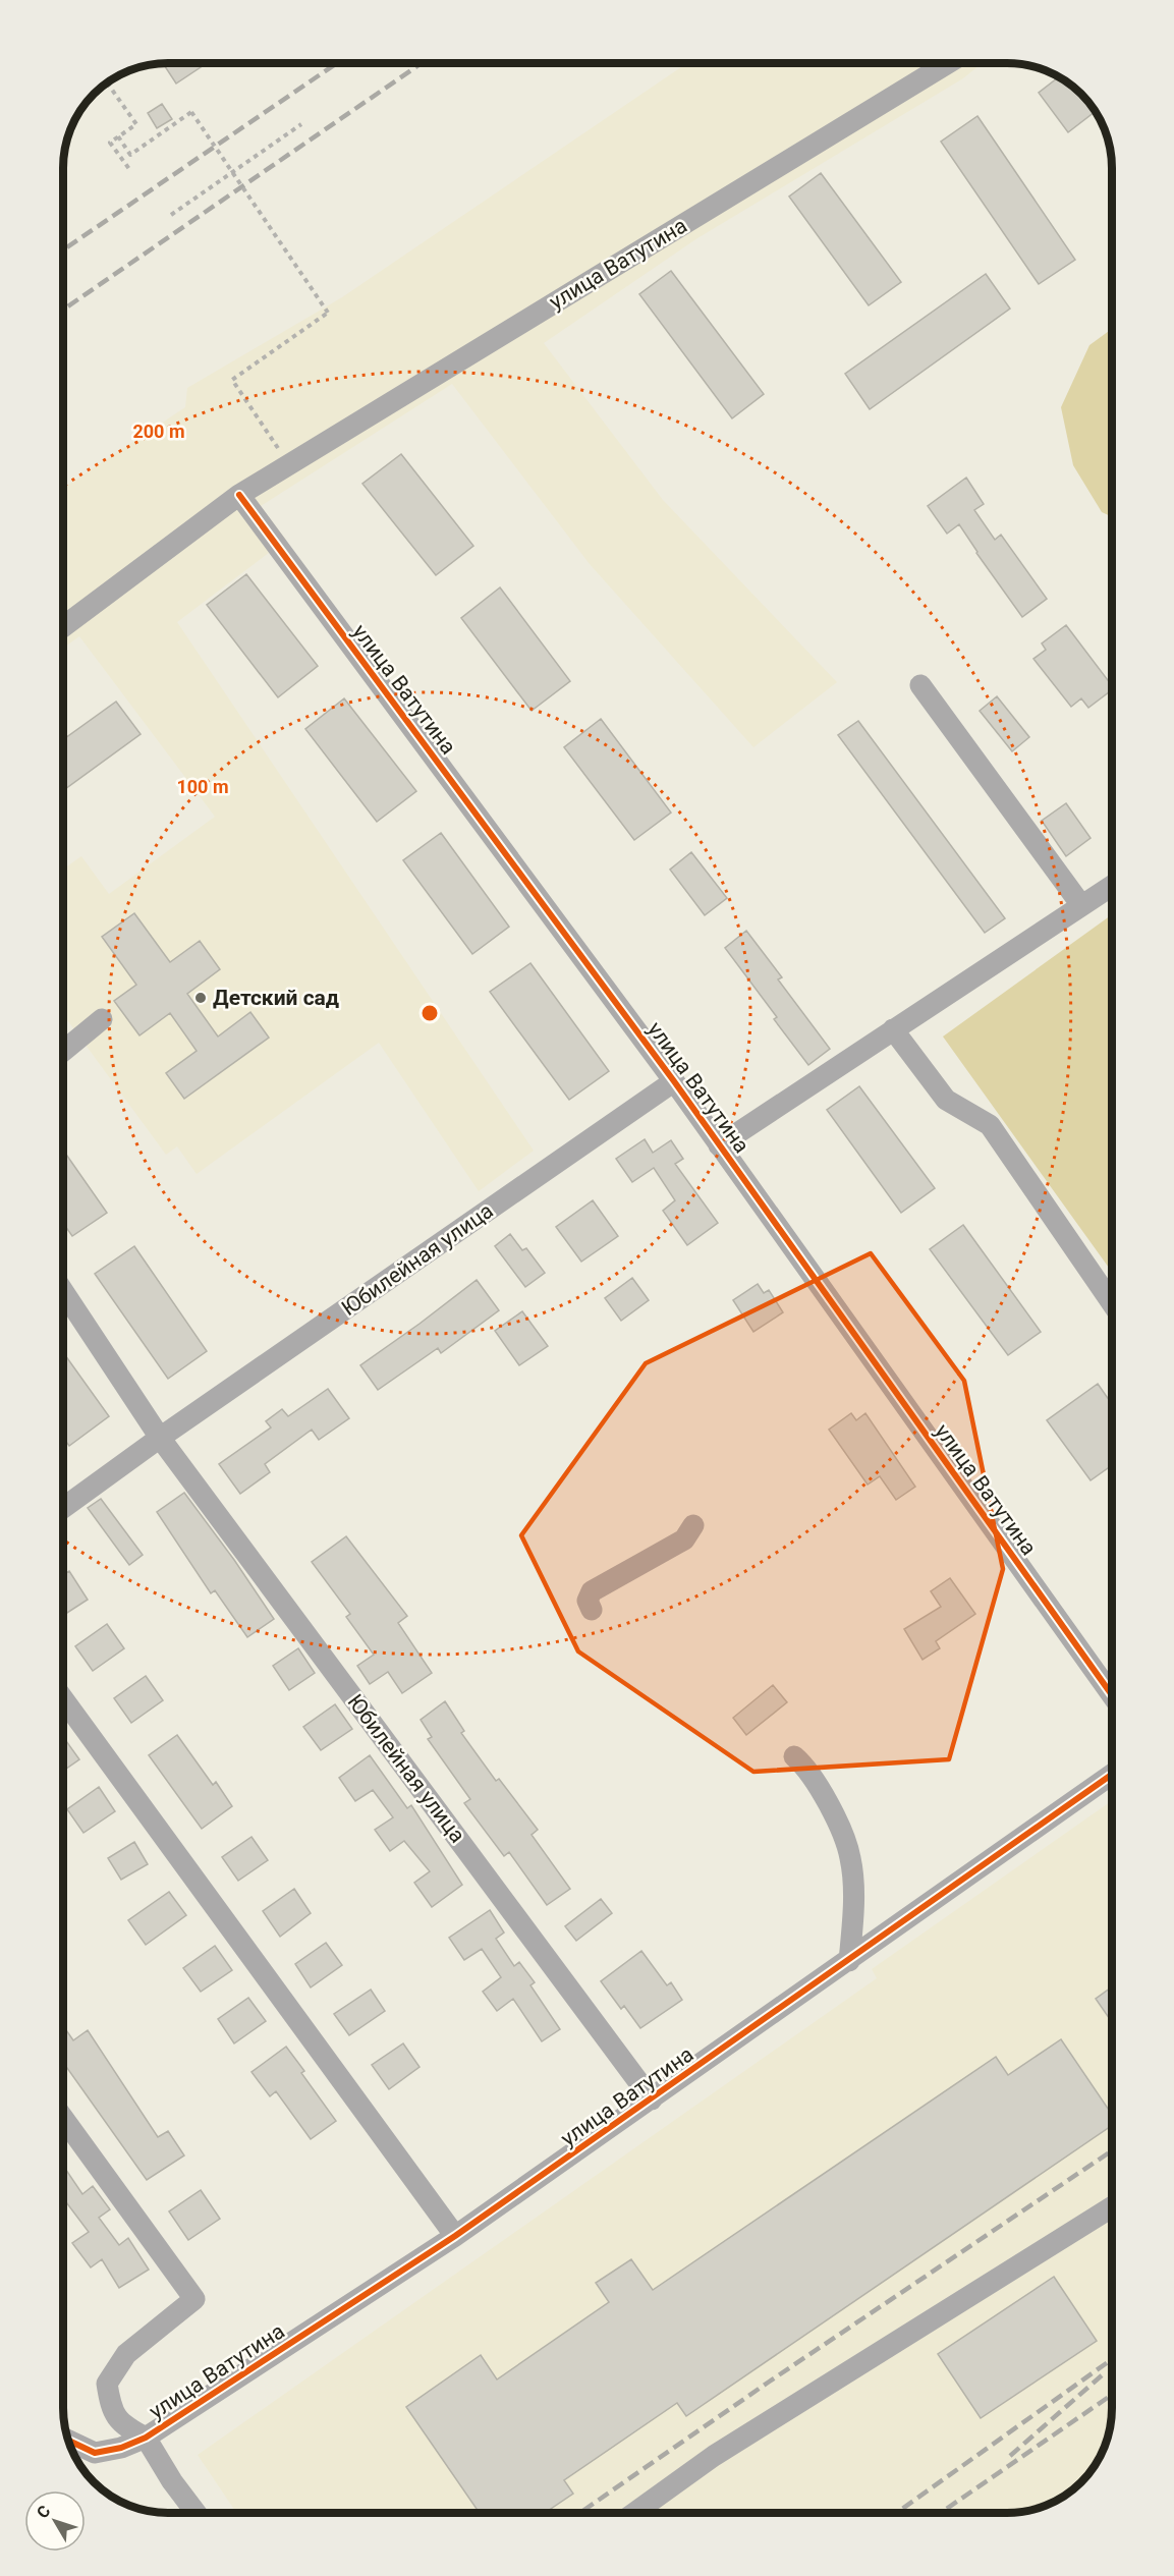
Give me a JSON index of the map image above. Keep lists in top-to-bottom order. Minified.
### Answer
{"streets":{"street":["улица Ватутина","Юбилейная улица"]},"crossings":[["улица Ватутина","Юбилейная улица"]],"places":["Детский сад"],"north":"top left","rings":["200 m","100 m"]}
